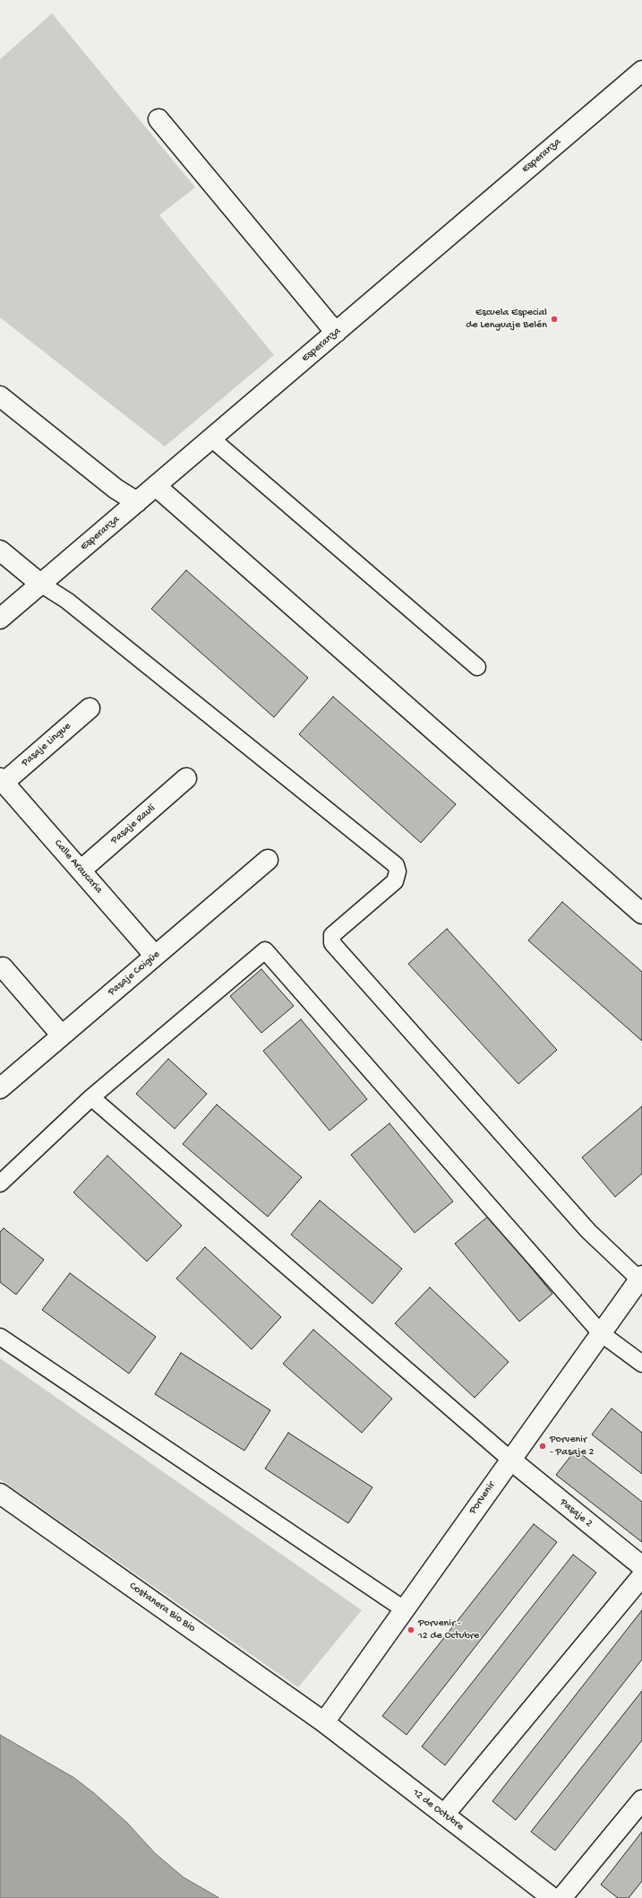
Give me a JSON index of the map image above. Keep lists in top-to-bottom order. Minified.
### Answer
{"streets":{"street":["Esperanza","Pasaje Lingue","Pasaje Raulí","Calle Araucaria","Pasaje Coigüe","Porvenir","Pasaje 2","Costanera Bio Bio","12 de Octubre"]},"crossings":[["Pasaje Lingue","Calle Araucaria"],["Pasaje Raulí","Calle Araucaria"],["Calle Araucaria","Pasaje Coigüe"],["Porvenir","Pasaje 2"],["Porvenir","Costanera Bio Bio"],["Porvenir","12 de Octubre"],["Costanera Bio Bio","12 de Octubre"]],"places":["Escuela Especial de Lenguaje Belén","Porvenir - Pasaje 2","Porvenir - 12 de Octubre"]}
